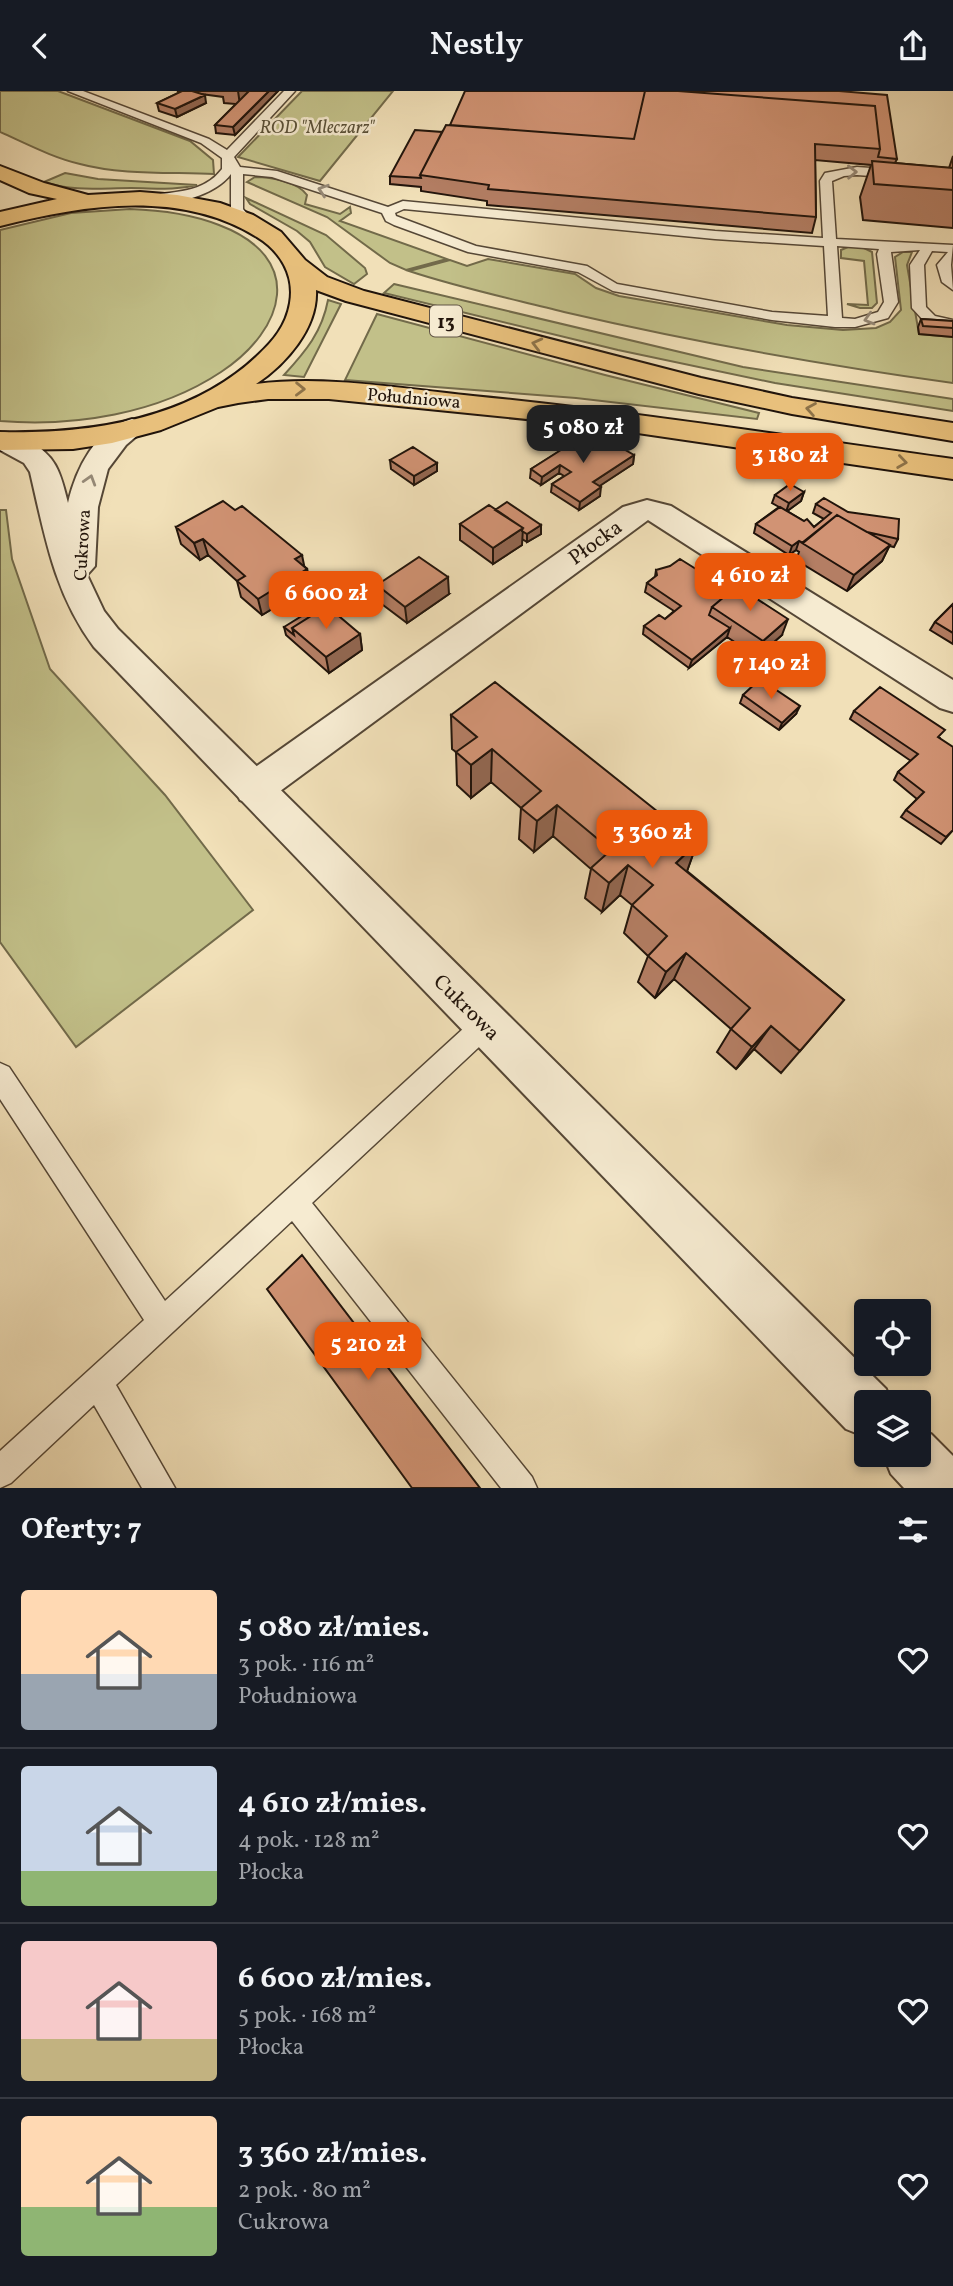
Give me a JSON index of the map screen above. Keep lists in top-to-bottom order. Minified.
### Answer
{"streets":{"main road":["13","Południowa"],"street":["Płocka","Cukrowa"]},"crossings":[["Płocka","Cukrowa"]],"parks":["ROD \"Mleczarz\""],"page":{"header":"Nestly","price":["5 080 zł","3 180 zł","4 610 zł","6 600 zł","7 140 zł","3 360 zł","5 210 zł"],"heading":"Oferty: 7","list":[{"name":"5 080 zł/mies.","note":"3 pok. · 116 m² · Południowa"},{"name":"4 610 zł/mies.","note":"4 pok. · 128 m² · Płocka"},{"name":"6 600 zł/mies.","note":"5 pok. · 168 m² · Płocka"},{"name":"3 360 zł/mies.","note":"2 pok. · 80 m² · Cukrowa"}]}}
